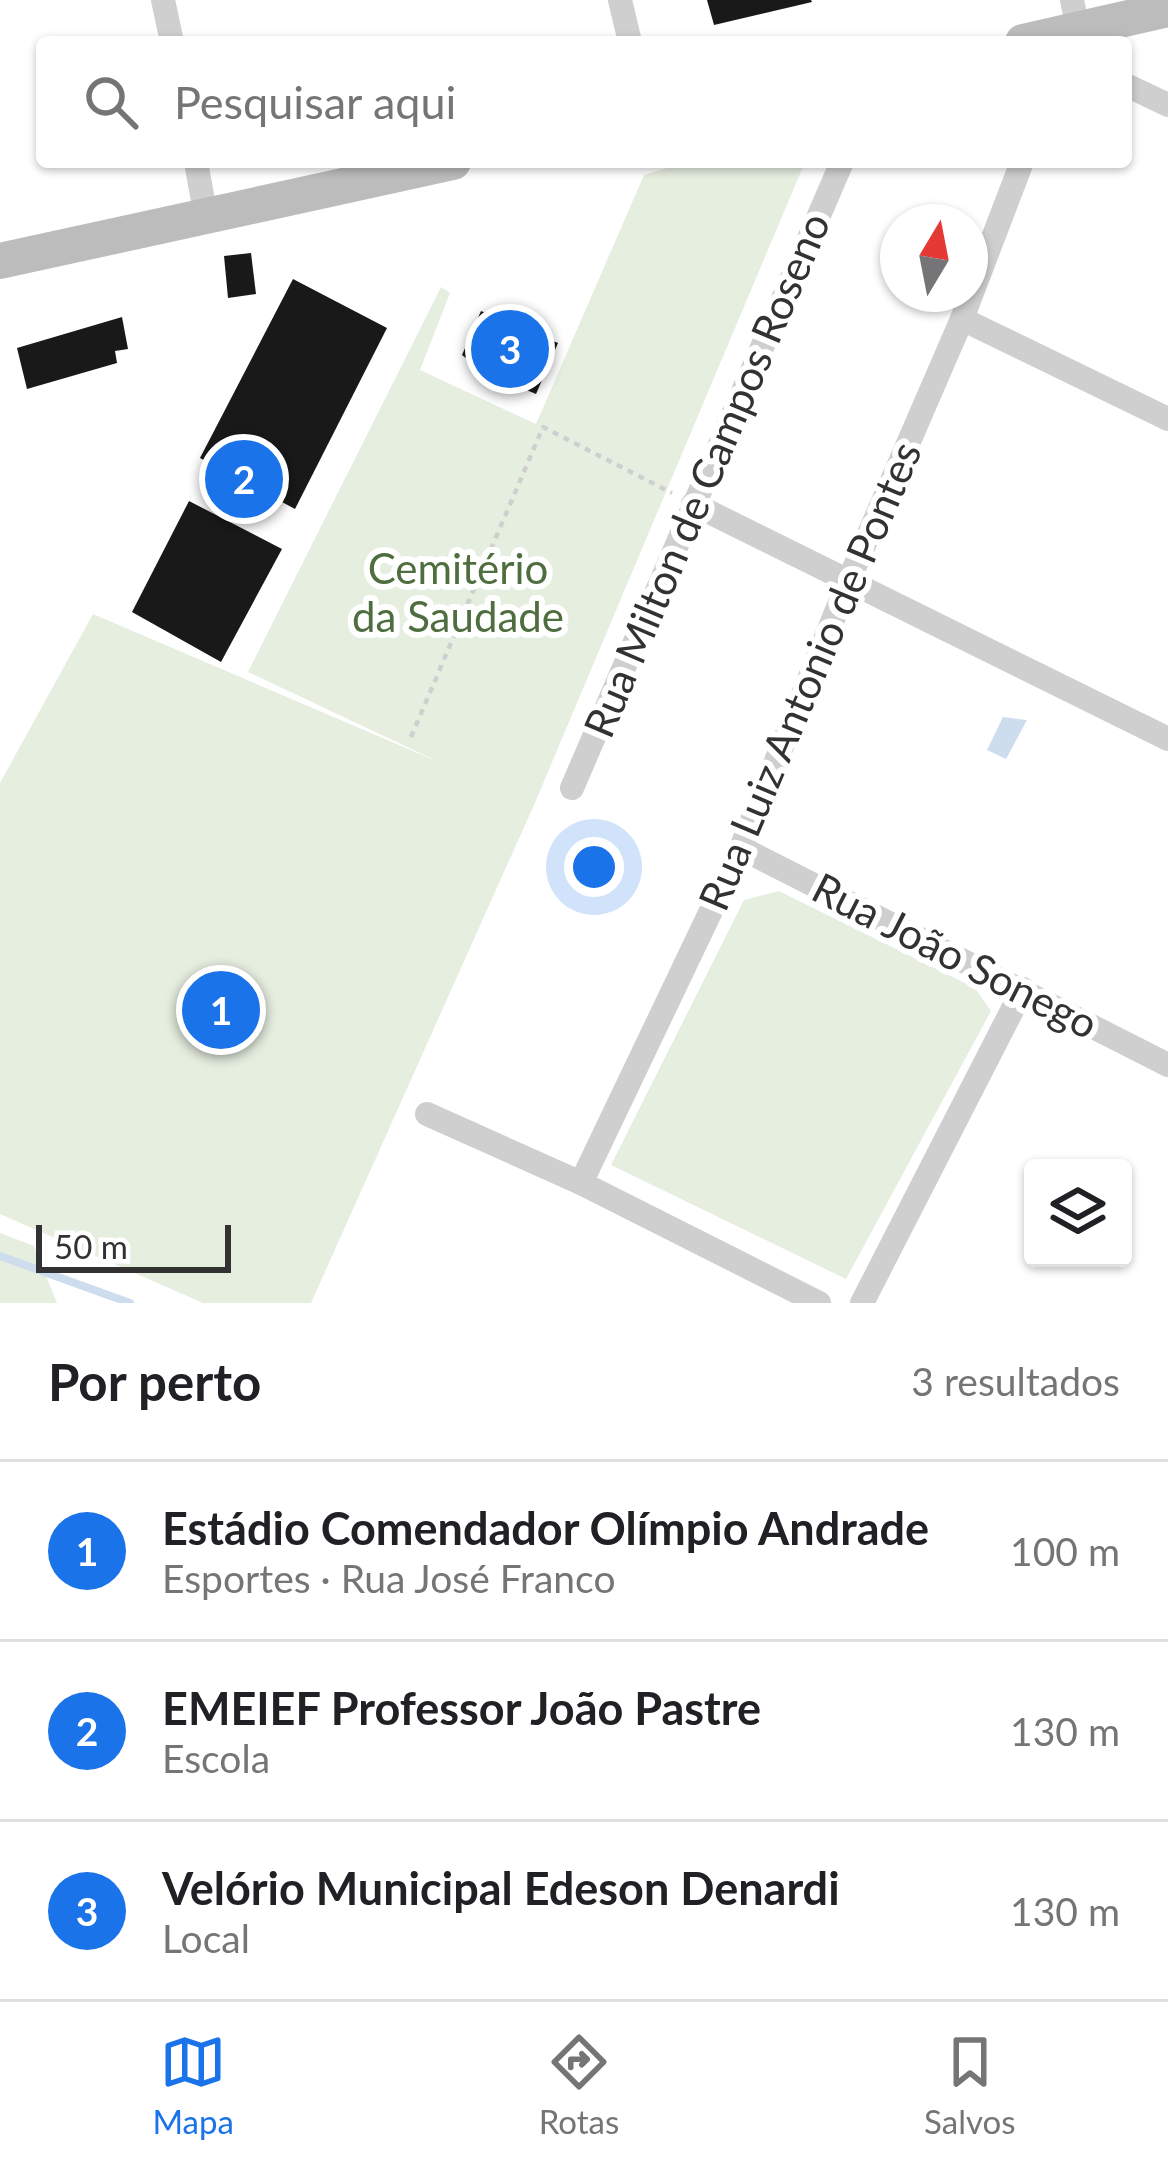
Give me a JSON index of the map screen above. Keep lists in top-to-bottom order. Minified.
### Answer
{"streets":{"street":["Rua Milton de Campos Roseno","Rua Luiz Antonio de Pontes","Rua João Sonego"]},"crossings":[["Rua Luiz Antonio de Pontes","Rua João Sonego"]],"parks":["Cemitério da Saudade"],"scale_bar":"50 m","north":"top","page":{"search":"Pesquisar aqui","pins":["3","2","1"],"scale":"50 m","heading":["Por perto","3 resultados"],"list":[{"mark":"1","name":"Estádio Comendador Olímpio Andrade","note":"Esportes · Rua José Franco","value":"100 m"},{"mark":"2","name":"EMEIEF Professor João Pastre","note":"Escola","value":"130 m"},{"mark":"3","name":"Velório Municipal Edeson Denardi","note":"Local","value":"130 m"}],"nav":["Mapa","Rotas","Salvos"]}}
